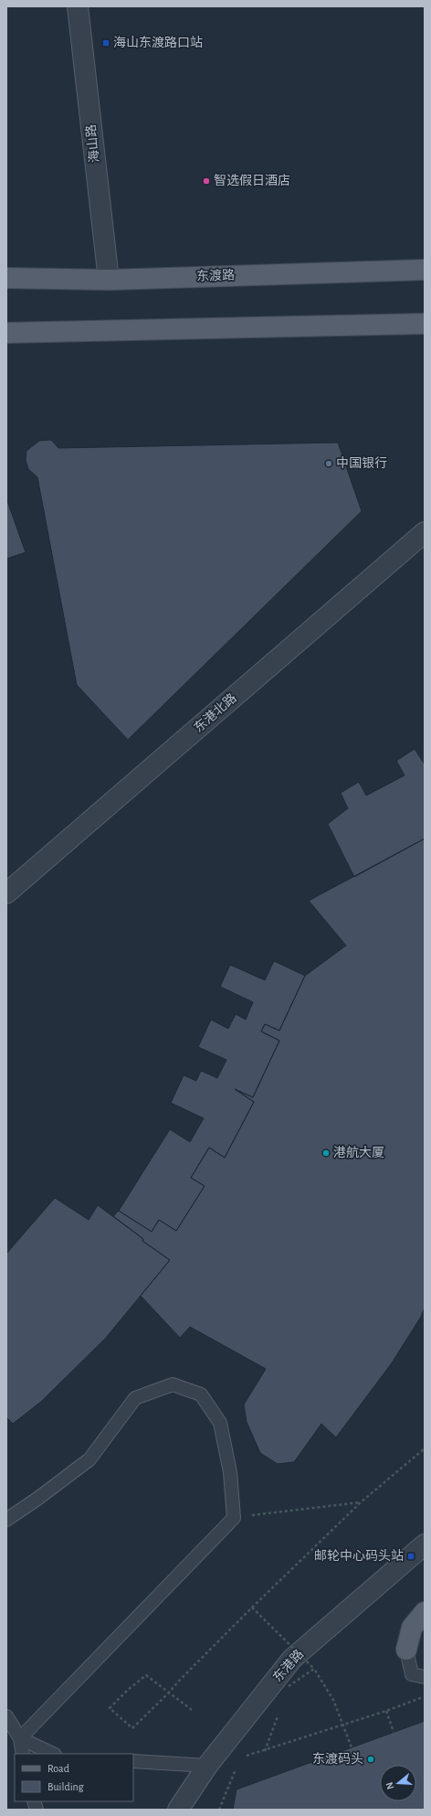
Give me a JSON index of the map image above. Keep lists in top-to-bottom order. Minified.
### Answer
{"streets":{"main road":["东渡路"],"street":["海山路","东港北路","东港路"]},"crossings":[["海山路","东渡路"]],"places":{"transit":["海山东渡路口站","邮轮中心码头站"],"other":["智选假日酒店","中国银行","港航大厦","东渡码头"]},"legend":["Road","Building"],"north":"left"}
